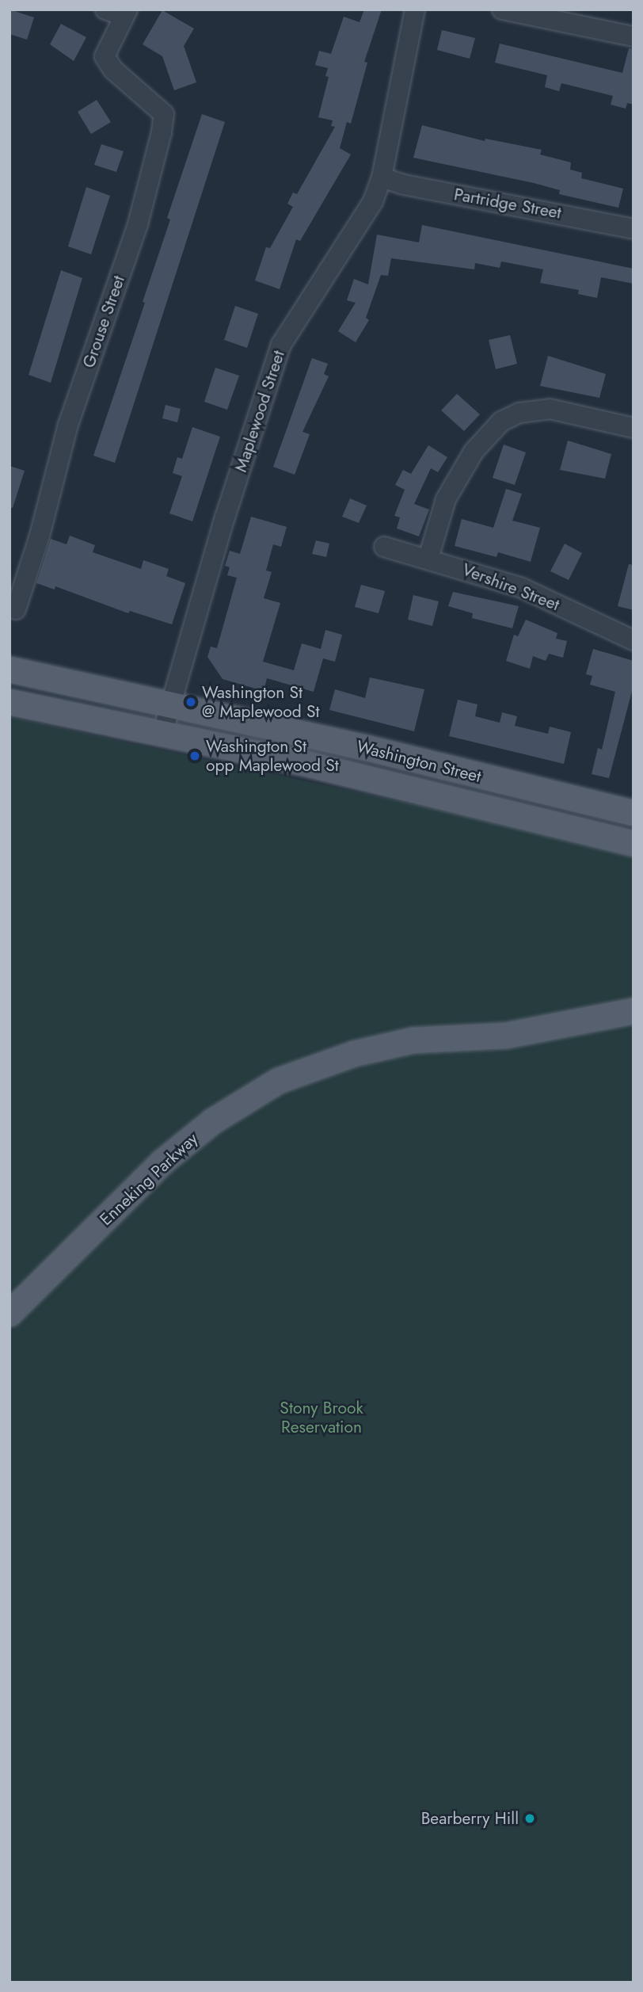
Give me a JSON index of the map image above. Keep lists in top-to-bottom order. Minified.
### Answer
{"streets":{"main road":["Washington Street","Enneking Parkway"],"street":["Partridge Street","Grouse Street","Maplewood Street","Vershire Street"]},"crossings":[["Partridge Street","Maplewood Street"],["Maplewood Street","Washington Street"]],"parks":["Stony Brook Reservation"],"places":["Washington St @ Maplewood St","Washington St opp Maplewood St","Bearberry Hill"]}
